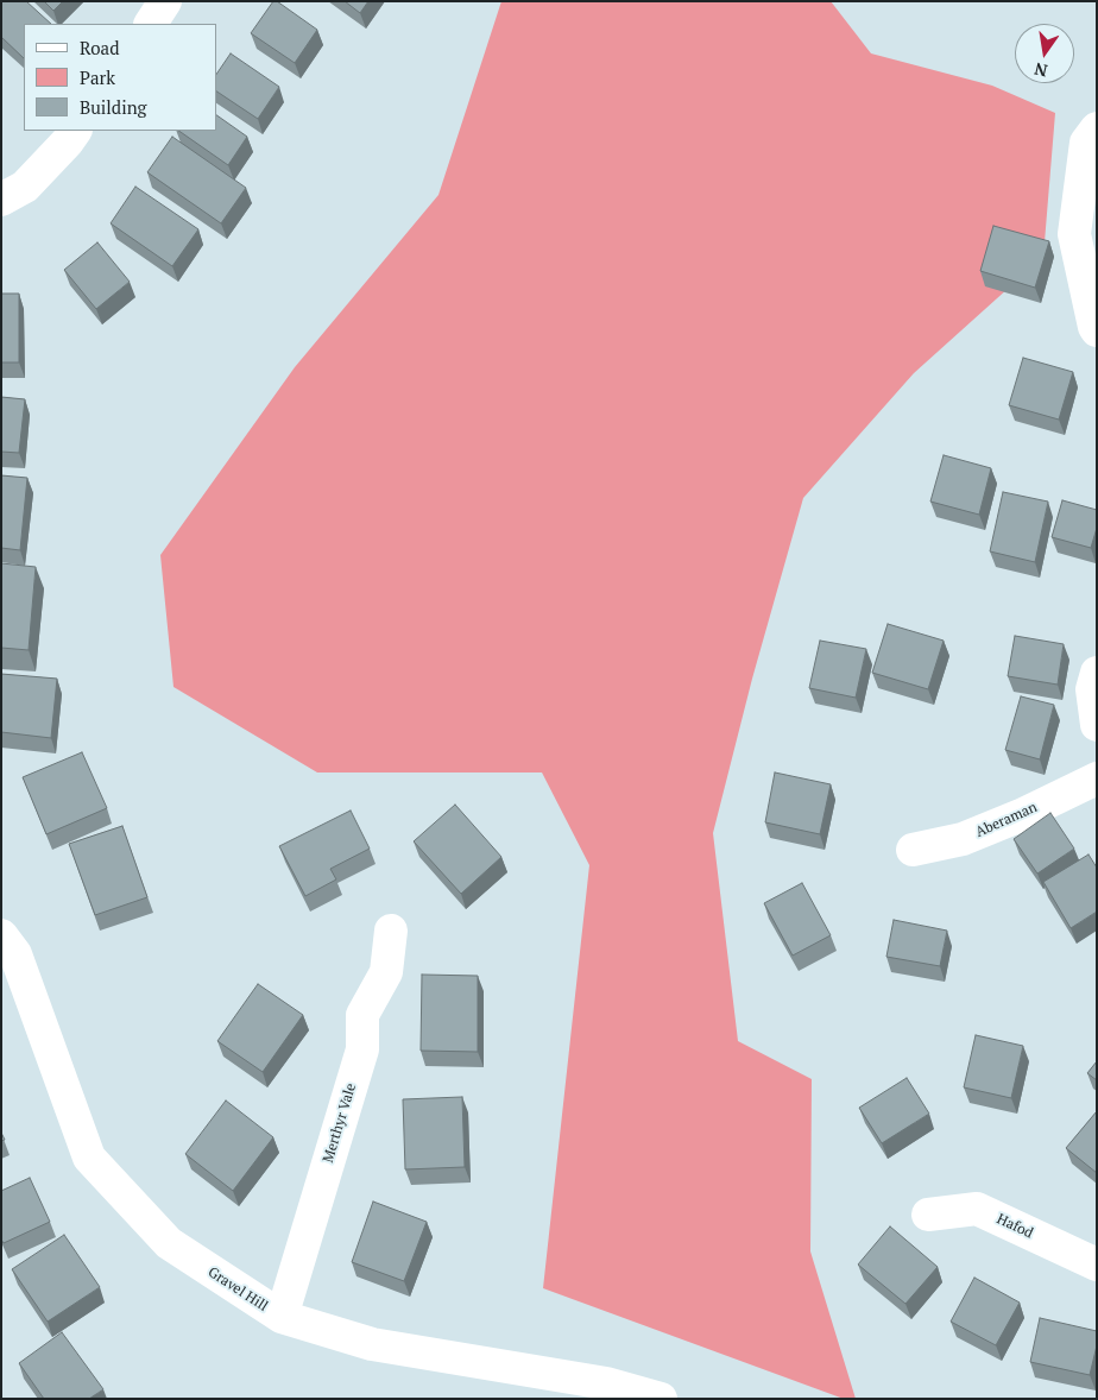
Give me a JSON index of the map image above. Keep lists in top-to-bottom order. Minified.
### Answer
{"streets":{"street":["Aberaman","Merthyr Vale","Hafod","Gravel Hill"]},"crossings":[["Merthyr Vale","Gravel Hill"]],"legend":["Road","Park","Building"],"north":"bottom"}
